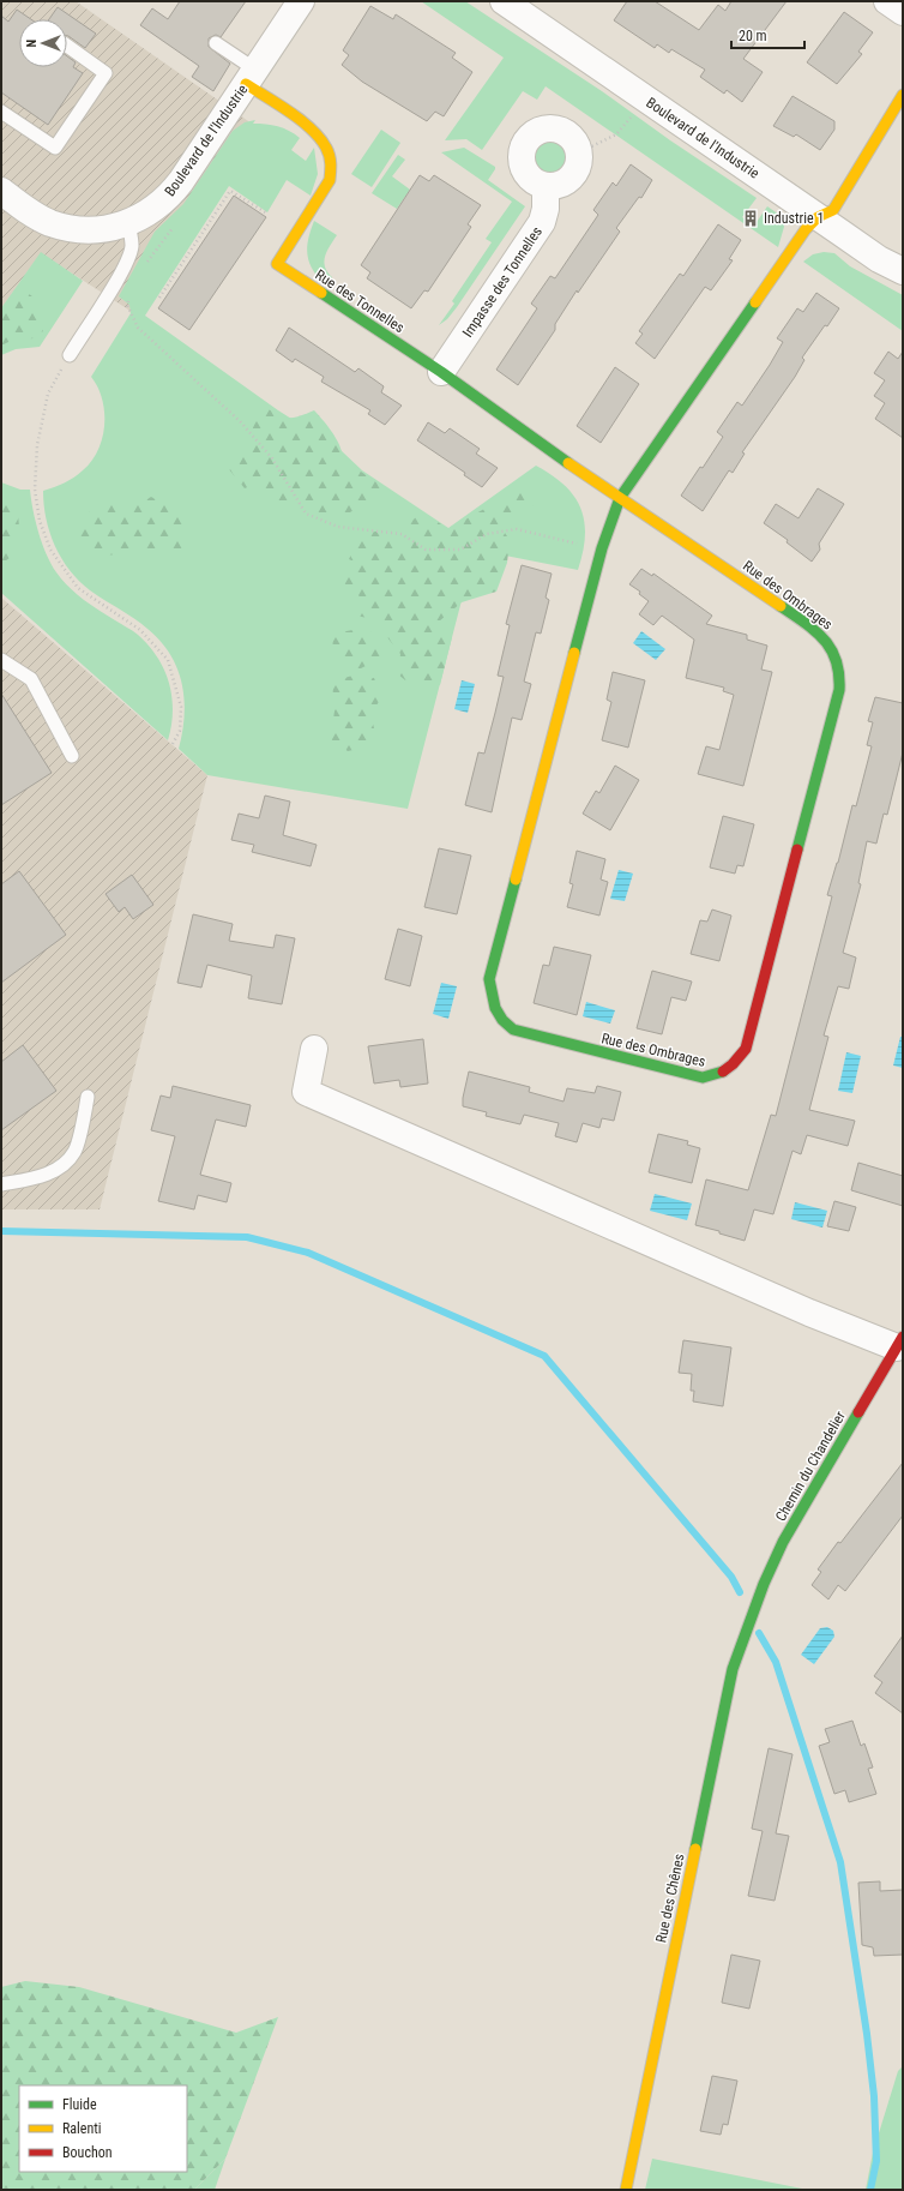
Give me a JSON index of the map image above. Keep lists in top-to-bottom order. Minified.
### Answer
{"streets":{"street":["Boulevard de l'Industrie","Impasse des Tonnelles","Rue des Tonnelles","Rue des Ombrages","Chemin du Chandelier","Rue des Chênes"]},"crossings":[["Boulevard de l'Industrie","Rue des Tonnelles"],["Boulevard de l'Industrie","Rue des Ombrages"],["Impasse des Tonnelles","Rue des Tonnelles"],["Rue des Tonnelles","Rue des Ombrages"],["Chemin du Chandelier","Rue des Chênes"]],"places":{"building":["Industrie 1"]},"legend":["Fluide","Ralenti","Bouchon"],"scale_bar":"20 m","north":"left"}
